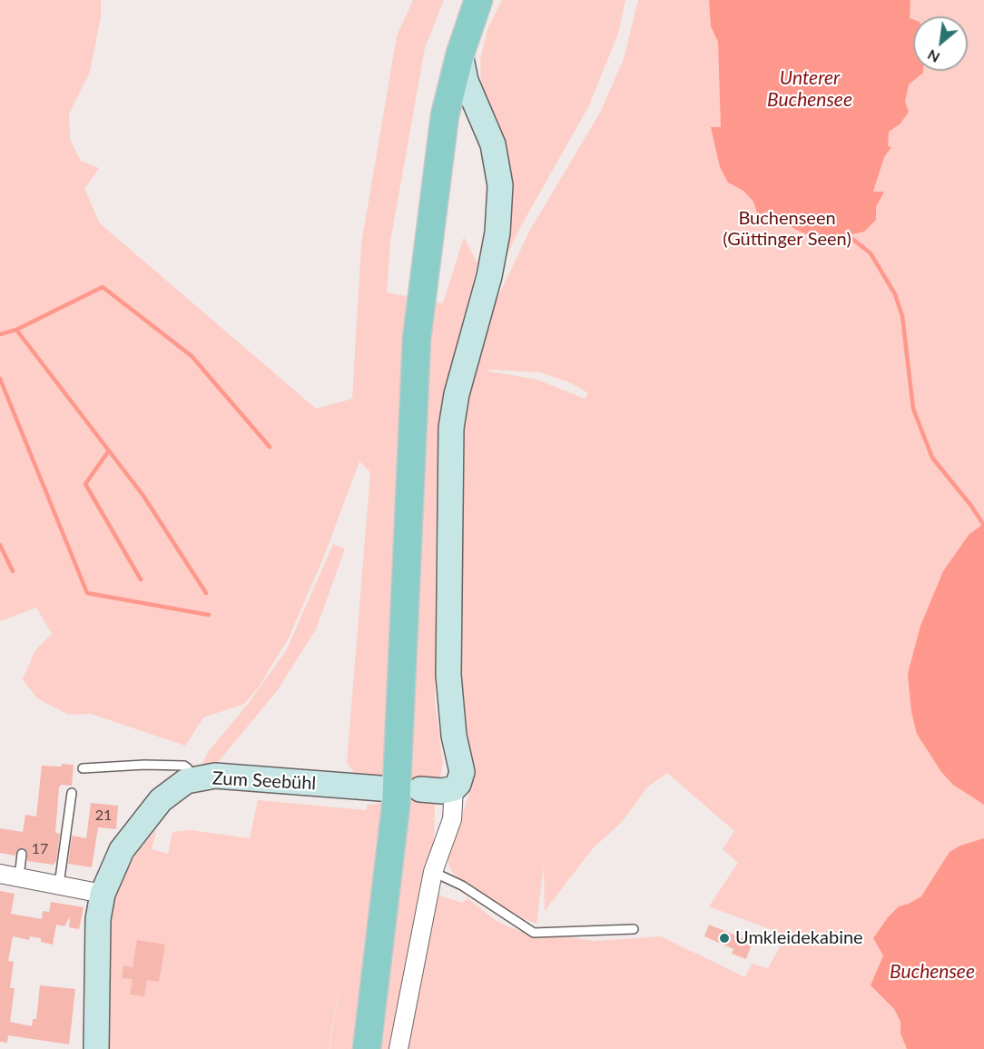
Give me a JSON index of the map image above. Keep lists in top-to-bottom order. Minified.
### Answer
{"streets":{"main road":["Zum Seebühl"]},"water":["Unterer Buchensee","Buchensee"],"parks":["Buchenseen (Güttinger Seen)"],"places":["Umkleidekabine"],"house_numbers":["21","17"],"north":"bottom left"}
